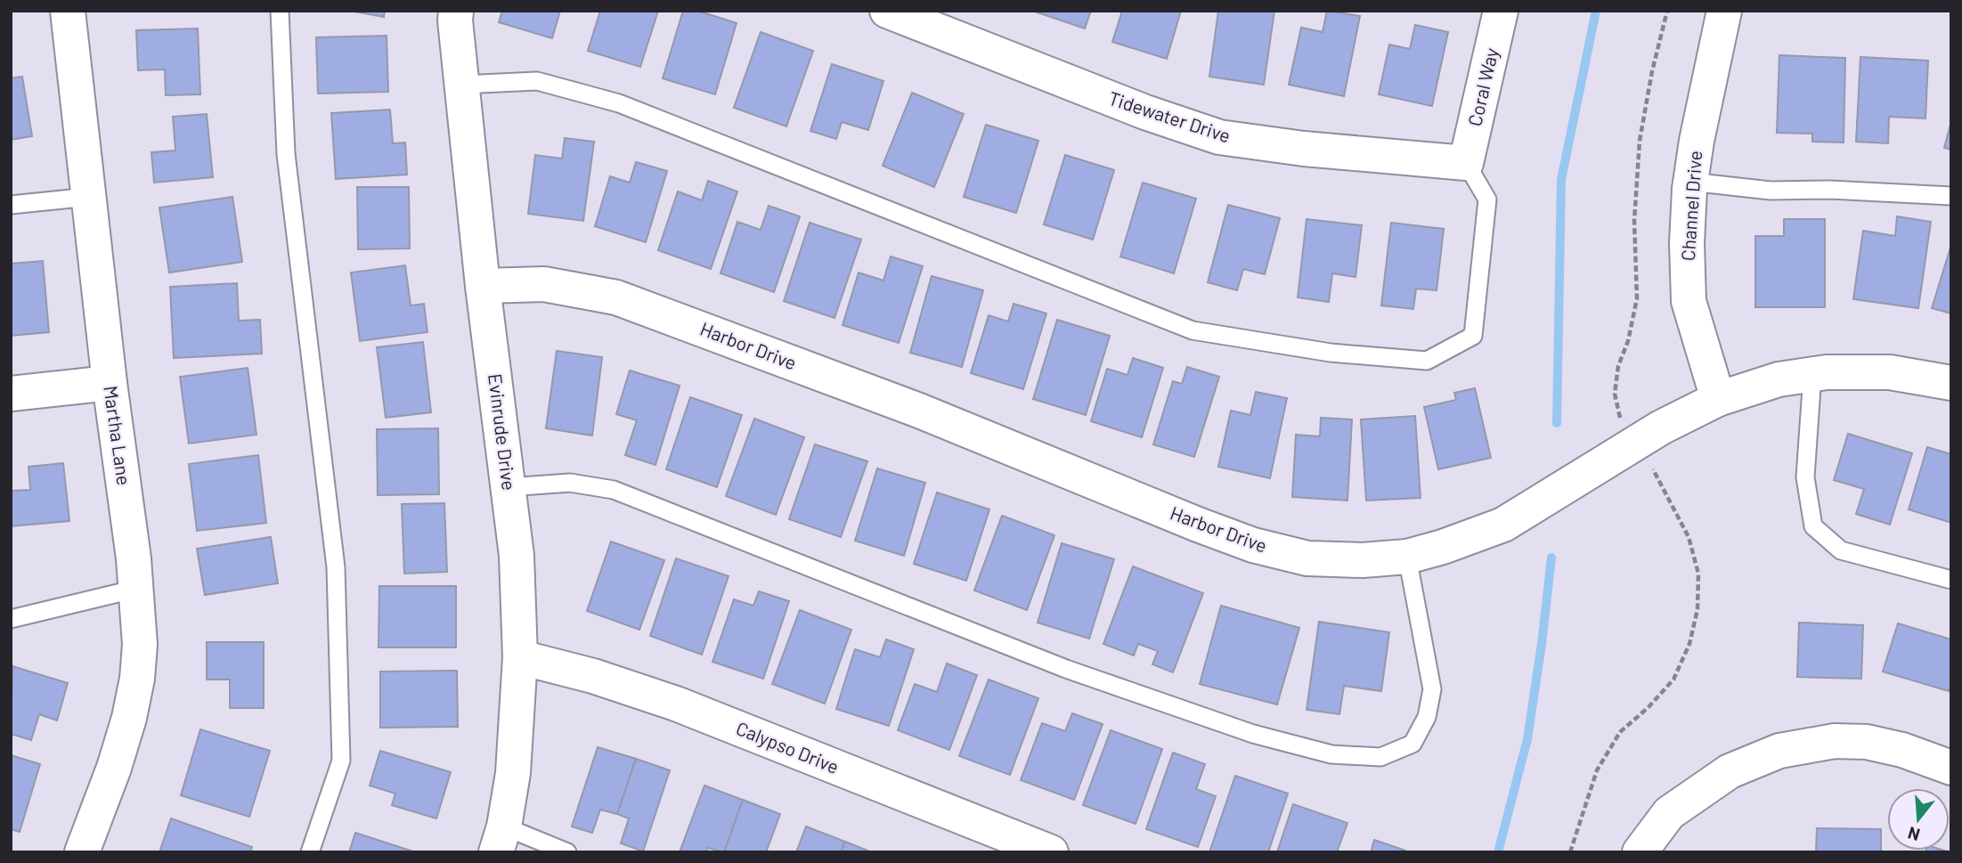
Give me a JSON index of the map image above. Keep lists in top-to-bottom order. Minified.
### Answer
{"streets":{"street":["Coral Way","Tidewater Drive","Channel Drive","Harbor Drive","Evinrude Drive","Martha Lane","Calypso Drive"]},"crossings":[["Coral Way","Tidewater Drive"],["Channel Drive","Harbor Drive"],["Harbor Drive","Evinrude Drive"],["Evinrude Drive","Calypso Drive"]],"north":"bottom"}
